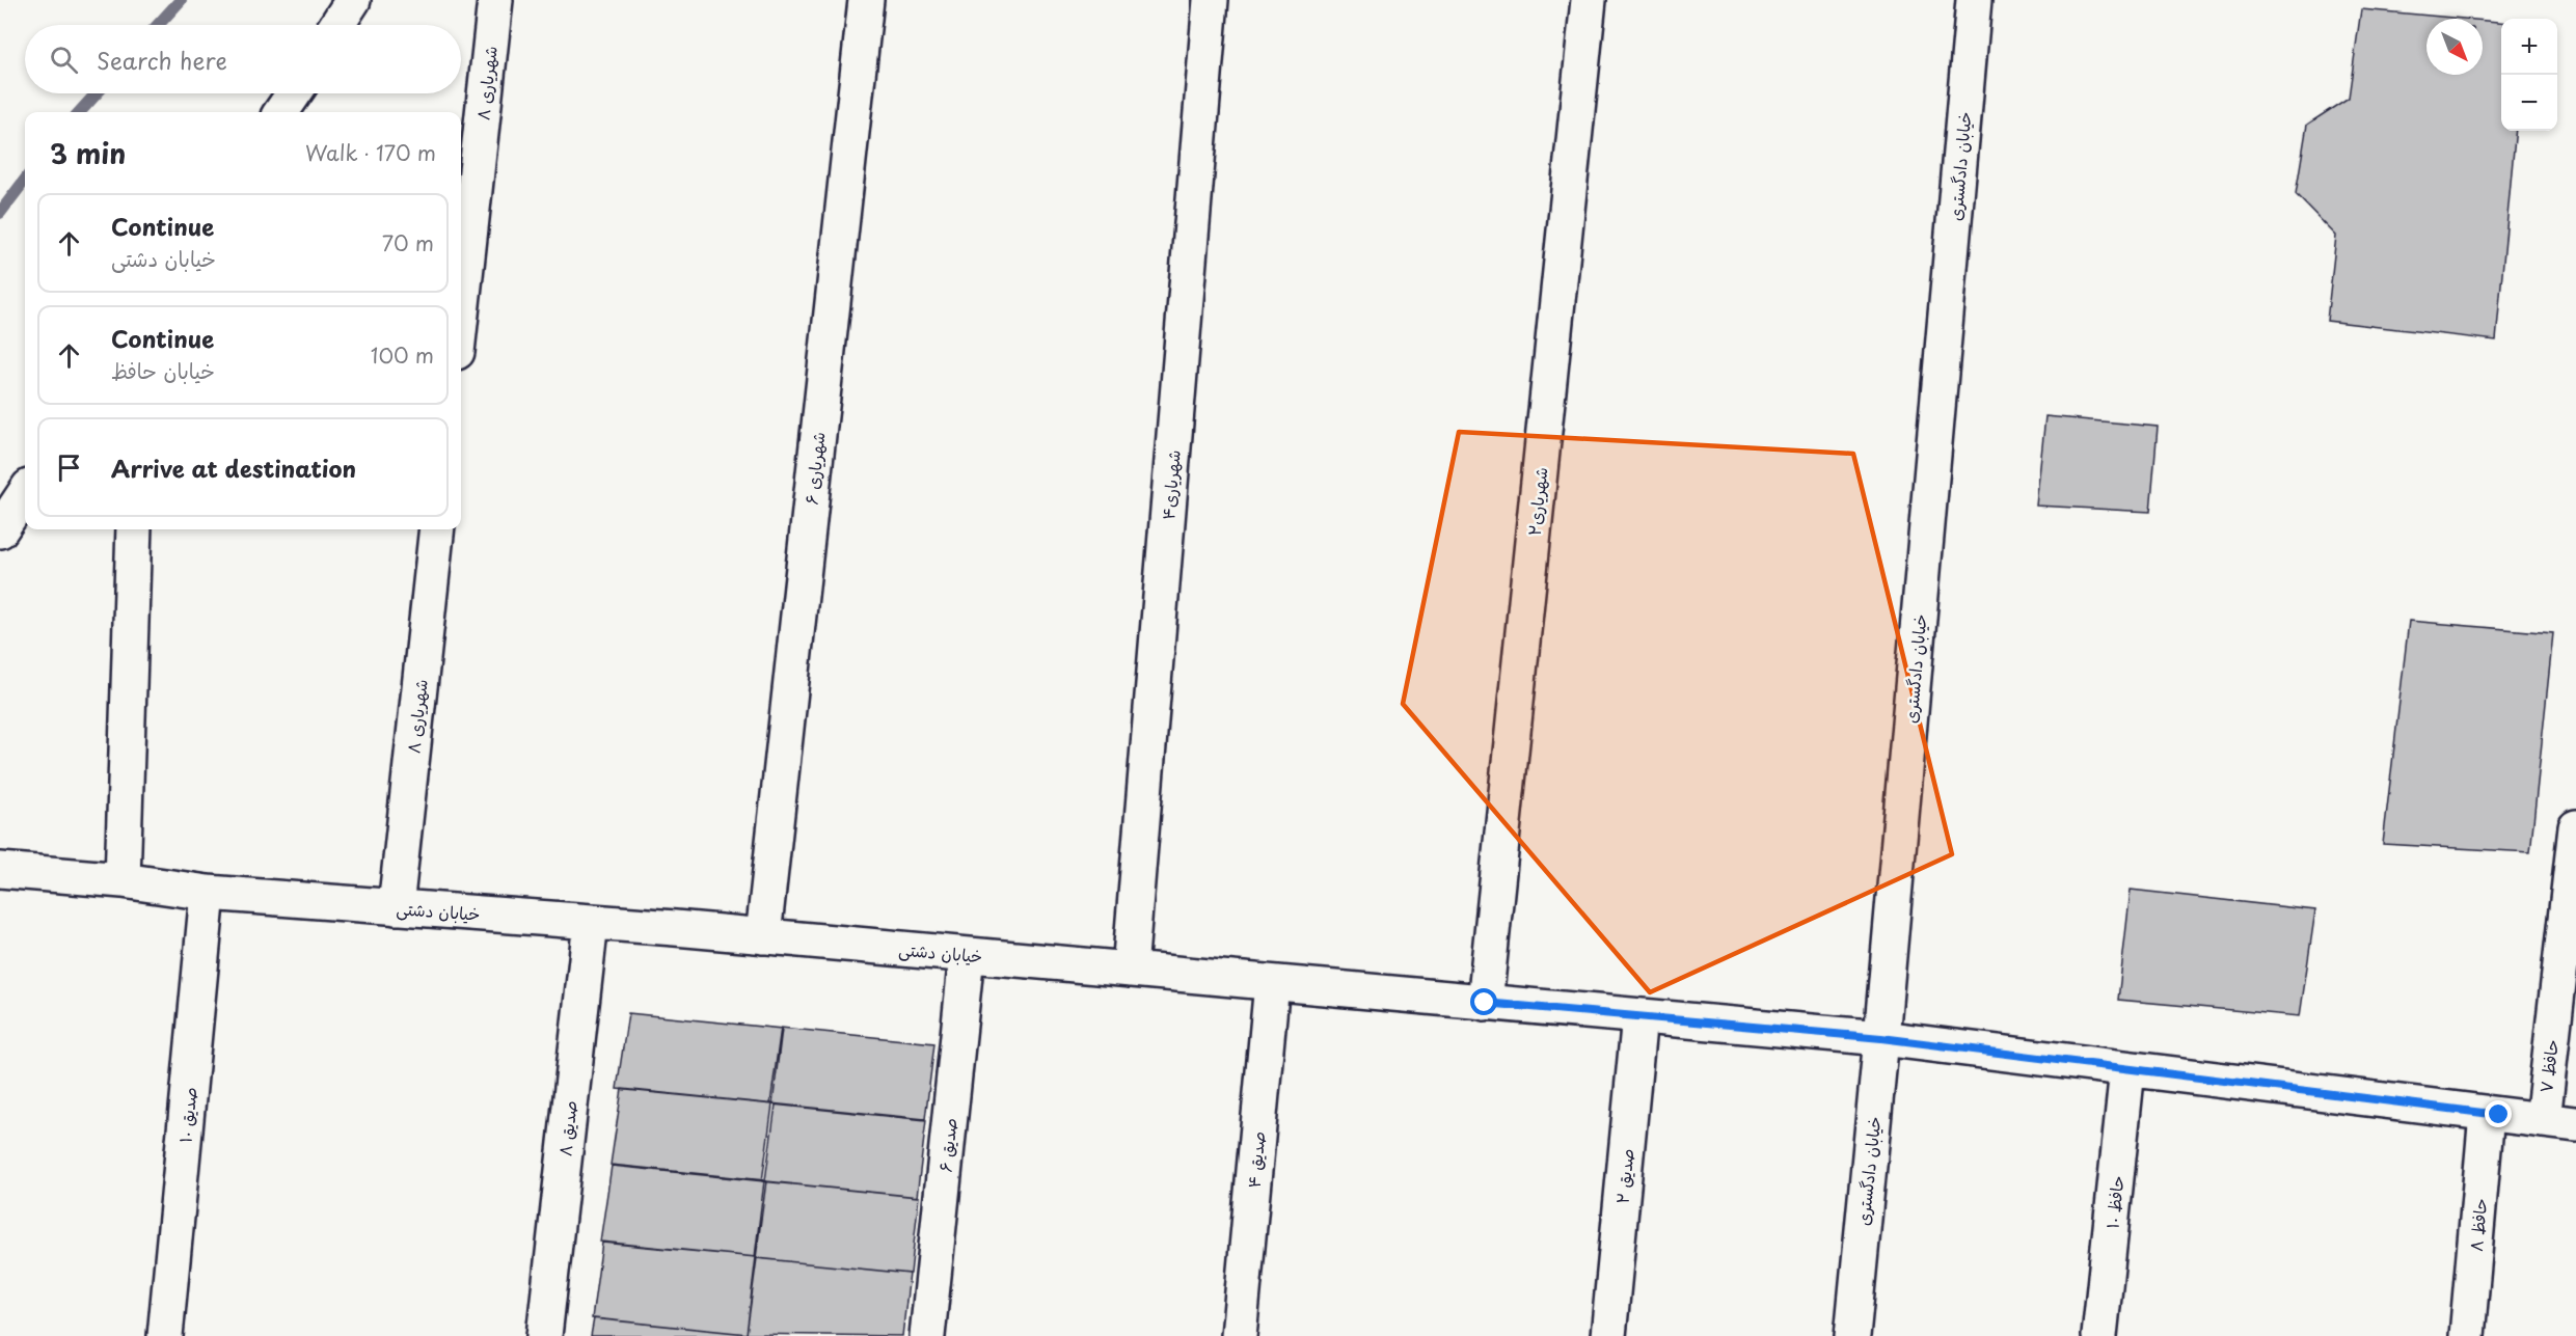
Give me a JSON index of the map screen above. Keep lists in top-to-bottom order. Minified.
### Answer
{"streets":{"street":["شهریاری ۸","خیابان دادگستری","شهریاری ۶","شهریاری۴","شهریاری۲","خیابان دشتی","حافظ ۷","صدیق ۱۰","صدیق ۸","صدیق ۶","صدیق ۴","صدیق ۲","حافظ ۱۰","حافظ ۸"]},"crossings":[["شهریاری ۸","خیابان دشتی"],["خیابان دادگستری","خیابان دشتی"],["شهریاری ۶","خیابان دشتی"],["شهریاری۴","خیابان دشتی"],["شهریاری۲","خیابان دشتی"],["خیابان دشتی","حافظ ۷"],["خیابان دشتی","صدیق ۱۰"],["خیابان دشتی","صدیق ۸"],["خیابان دشتی","صدیق ۶"],["خیابان دشتی","صدیق ۴"],["خیابان دشتی","صدیق ۲"],["خیابان دشتی","حافظ ۱۰"],["خیابان دشتی","حافظ ۸"]],"north":"bottom right","page":{"map_buttons":["+","−"],"search":"Search here","heading":["3 min","Walk · 170 m"],"list":[["Continue","خیابان دشتی","70 m"],["Continue","خیابان حافظ","100 m"],"Arrive at destination"]}}
